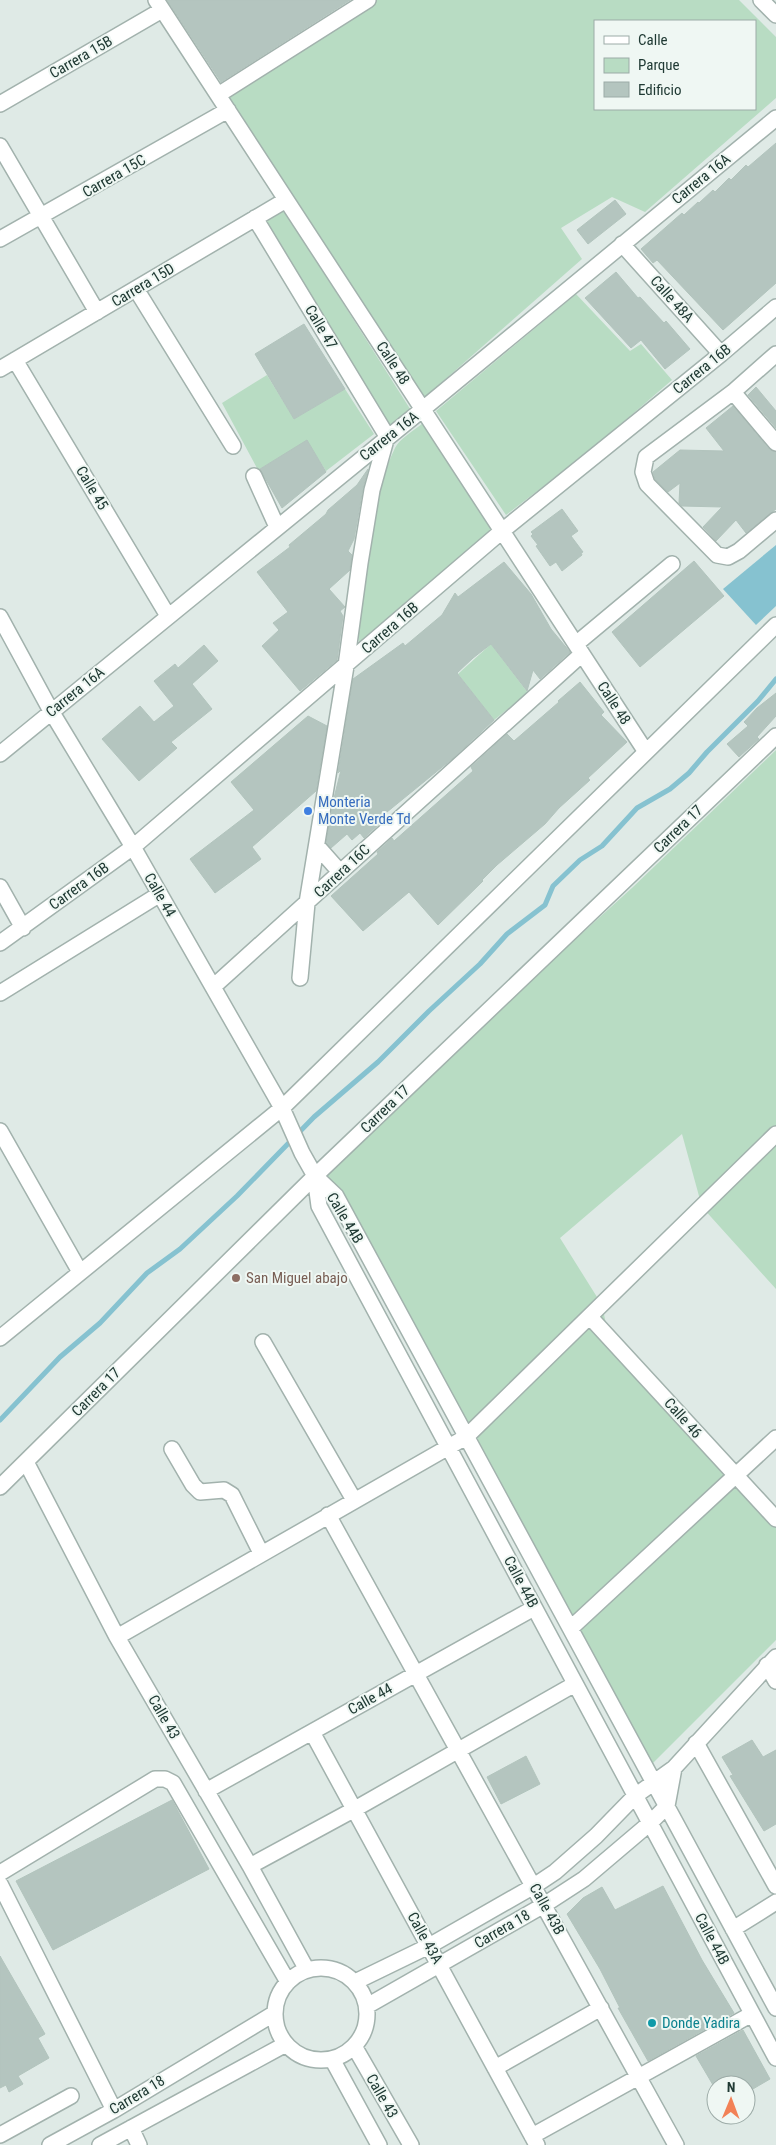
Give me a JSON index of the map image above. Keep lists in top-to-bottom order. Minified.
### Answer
{"streets":{"street":["Carrera 15B","Carrera 15C","Carrera 16A","Carrera 15D","Calle 48A","Calle 47","Calle 48","Carrera 16B","Calle 45","Carrera 17","Carrera 16C","Calle 44","Calle 44B","Calle 46","Calle 43","Calle 43B","Carrera 18","Calle 43A"]},"crossings":[["Carrera 15B","Calle 48"],["Carrera 15C","Calle 48"],["Carrera 16A","Calle 48A"],["Carrera 16A","Calle 47"],["Carrera 16A","Calle 48"],["Carrera 16A","Calle 45"],["Carrera 16A","Calle 44"],["Carrera 15D","Calle 47"],["Carrera 15D","Calle 48"],["Carrera 15D","Calle 45"],["Calle 48A","Carrera 16B"],["Calle 48","Carrera 16B"],["Calle 48","Carrera 16C"],["Carrera 16B","Calle 44"],["Carrera 17","Calle 44"],["Carrera 17","Calle 44B"],["Carrera 17","Calle 43"],["Carrera 16C","Calle 44"],["Calle 44","Calle 44B"],["Calle 44","Calle 43"],["Calle 44","Calle 43B"],["Calle 44","Calle 43A"],["Calle 44B","Carrera 18"],["Calle 43","Carrera 18"],["Calle 43B","Carrera 18"],["Carrera 18","Calle 43A"]],"places":["Monteria Monte Verde Td","San Miguel abajo","Donde Yadira"],"legend":["Calle","Parque","Edificio"],"north":"top"}
